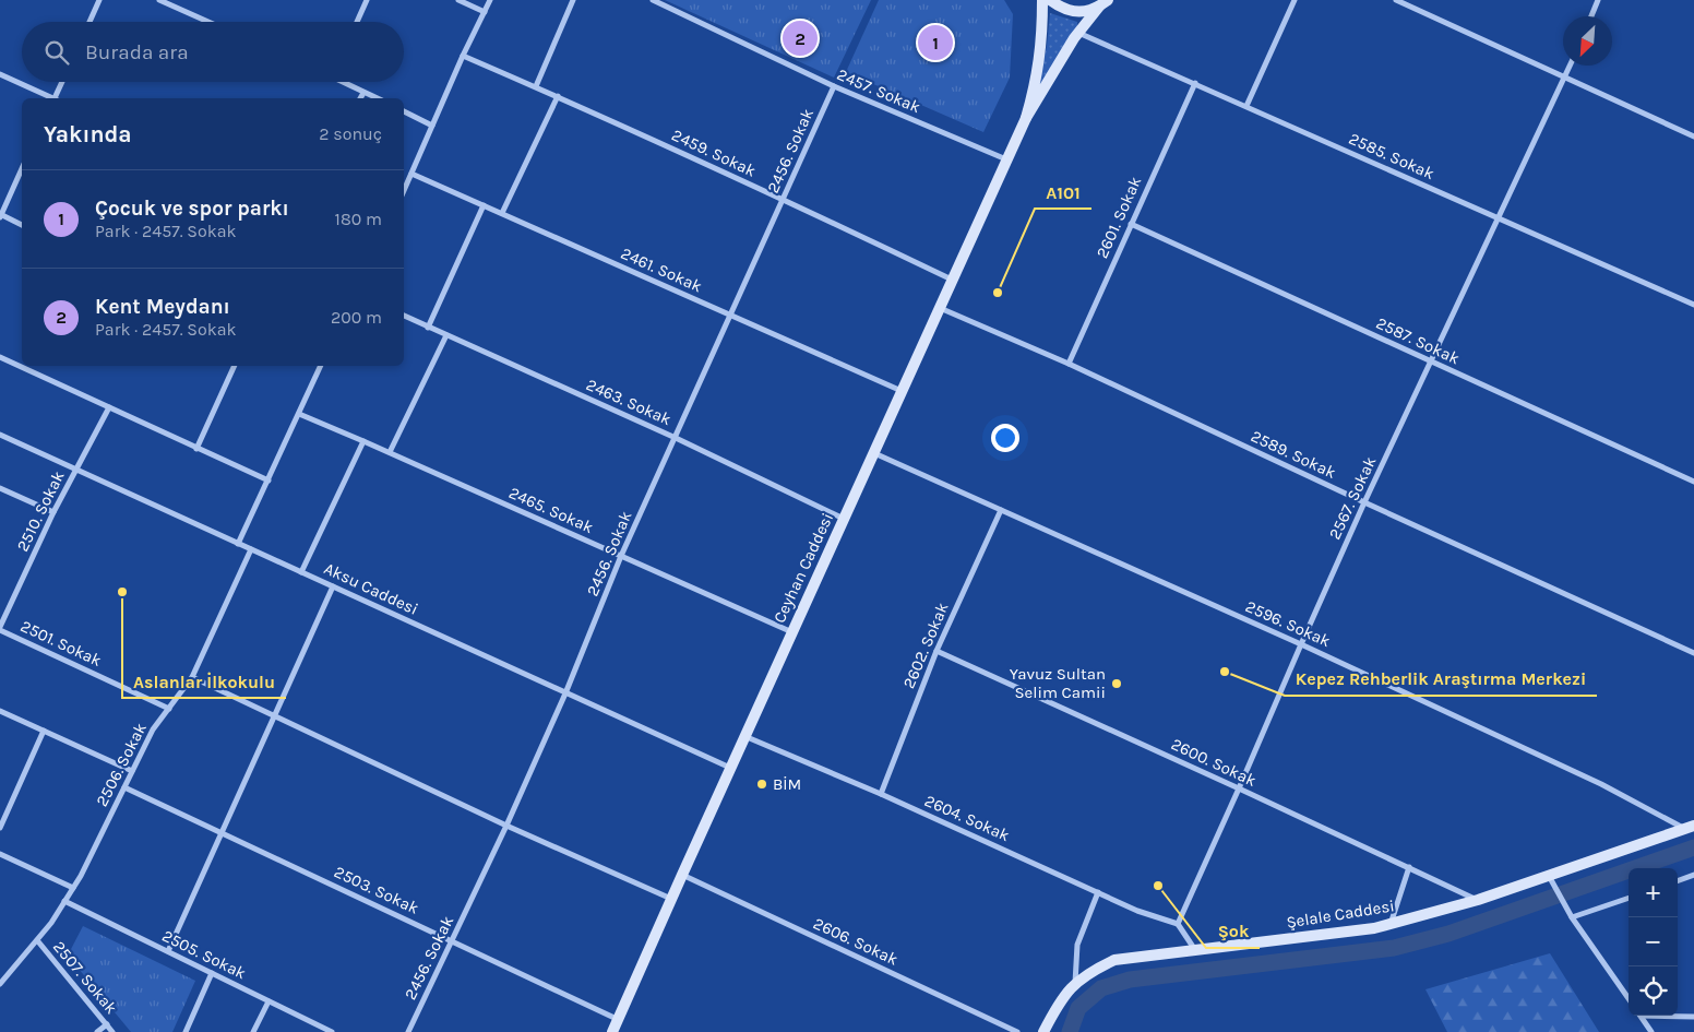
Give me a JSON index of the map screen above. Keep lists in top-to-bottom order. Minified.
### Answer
{"streets":{"street":["2457. Sokak","2456. Sokak","2459. Sokak","2585. Sokak","2601. Sokak","2461. Sokak","2587. Sokak","2463. Sokak","2589. Sokak","2567. Sokak","2465. Sokak","2510. Sokak","Ceyhan Caddesi","Aksu Caddesi","2596. Sokak","2501. Sokak","2602. Sokak","2600. Sokak","2506. Sokak","2604. Sokak","2503. Sokak","Şelale Caddesi","2606. Sokak","2505. Sokak","2507. Sokak"]},"crossings":[["2457. Sokak","2456. Sokak"],["2457. Sokak","Ceyhan Caddesi"],["2456. Sokak","2459. Sokak"],["2456. Sokak","2461. Sokak"],["2456. Sokak","2463. Sokak"],["2456. Sokak","2465. Sokak"],["2456. Sokak","Aksu Caddesi"],["2456. Sokak","2503. Sokak"],["2459. Sokak","Ceyhan Caddesi"],["2585. Sokak","2601. Sokak"],["2585. Sokak","2567. Sokak"],["2585. Sokak","Ceyhan Caddesi"],["2601. Sokak","2587. Sokak"],["2601. Sokak","2589. Sokak"],["2461. Sokak","Ceyhan Caddesi"],["2587. Sokak","2567. Sokak"],["2463. Sokak","Ceyhan Caddesi"],["2589. Sokak","2567. Sokak"],["2589. Sokak","Ceyhan Caddesi"],["2567. Sokak","2596. Sokak"],["2567. Sokak","2600. Sokak"],["2567. Sokak","2604. Sokak"],["2465. Sokak","Ceyhan Caddesi"],["2510. Sokak","Aksu Caddesi"],["2510. Sokak","2501. Sokak"],["Ceyhan Caddesi","Aksu Caddesi"],["Ceyhan Caddesi","2596. Sokak"],["Ceyhan Caddesi","2604. Sokak"],["Ceyhan Caddesi","2503. Sokak"],["Ceyhan Caddesi","2606. Sokak"],["Aksu Caddesi","2506. Sokak"],["2596. Sokak","2602. Sokak"],["2596. Sokak","Şelale Caddesi"],["2501. Sokak","2506. Sokak"],["2602. Sokak","2600. Sokak"],["2602. Sokak","2604. Sokak"],["2600. Sokak","Şelale Caddesi"],["2506. Sokak","2503. Sokak"],["2506. Sokak","2505. Sokak"],["2506. Sokak","2507. Sokak"]],"places":["A101","Aslanlar İlkokulu","Kepez Rehberlik Araştırma Merkezi","Yavuz Sultan Selim Camii","BİM","Şok"],"north":"bottom left","page":{"pins":["2","1"],"search":"Burada ara","heading":["Yakında","2 sonuç"],"list":[{"mark":"1","name":"Çocuk ve spor parkı","note":"Park · 2457. Sokak","value":"180 m"},{"mark":"2","name":"Kent Meydanı","note":"Park · 2457. Sokak","value":"200 m"}],"map_buttons":["+","−"]}}
